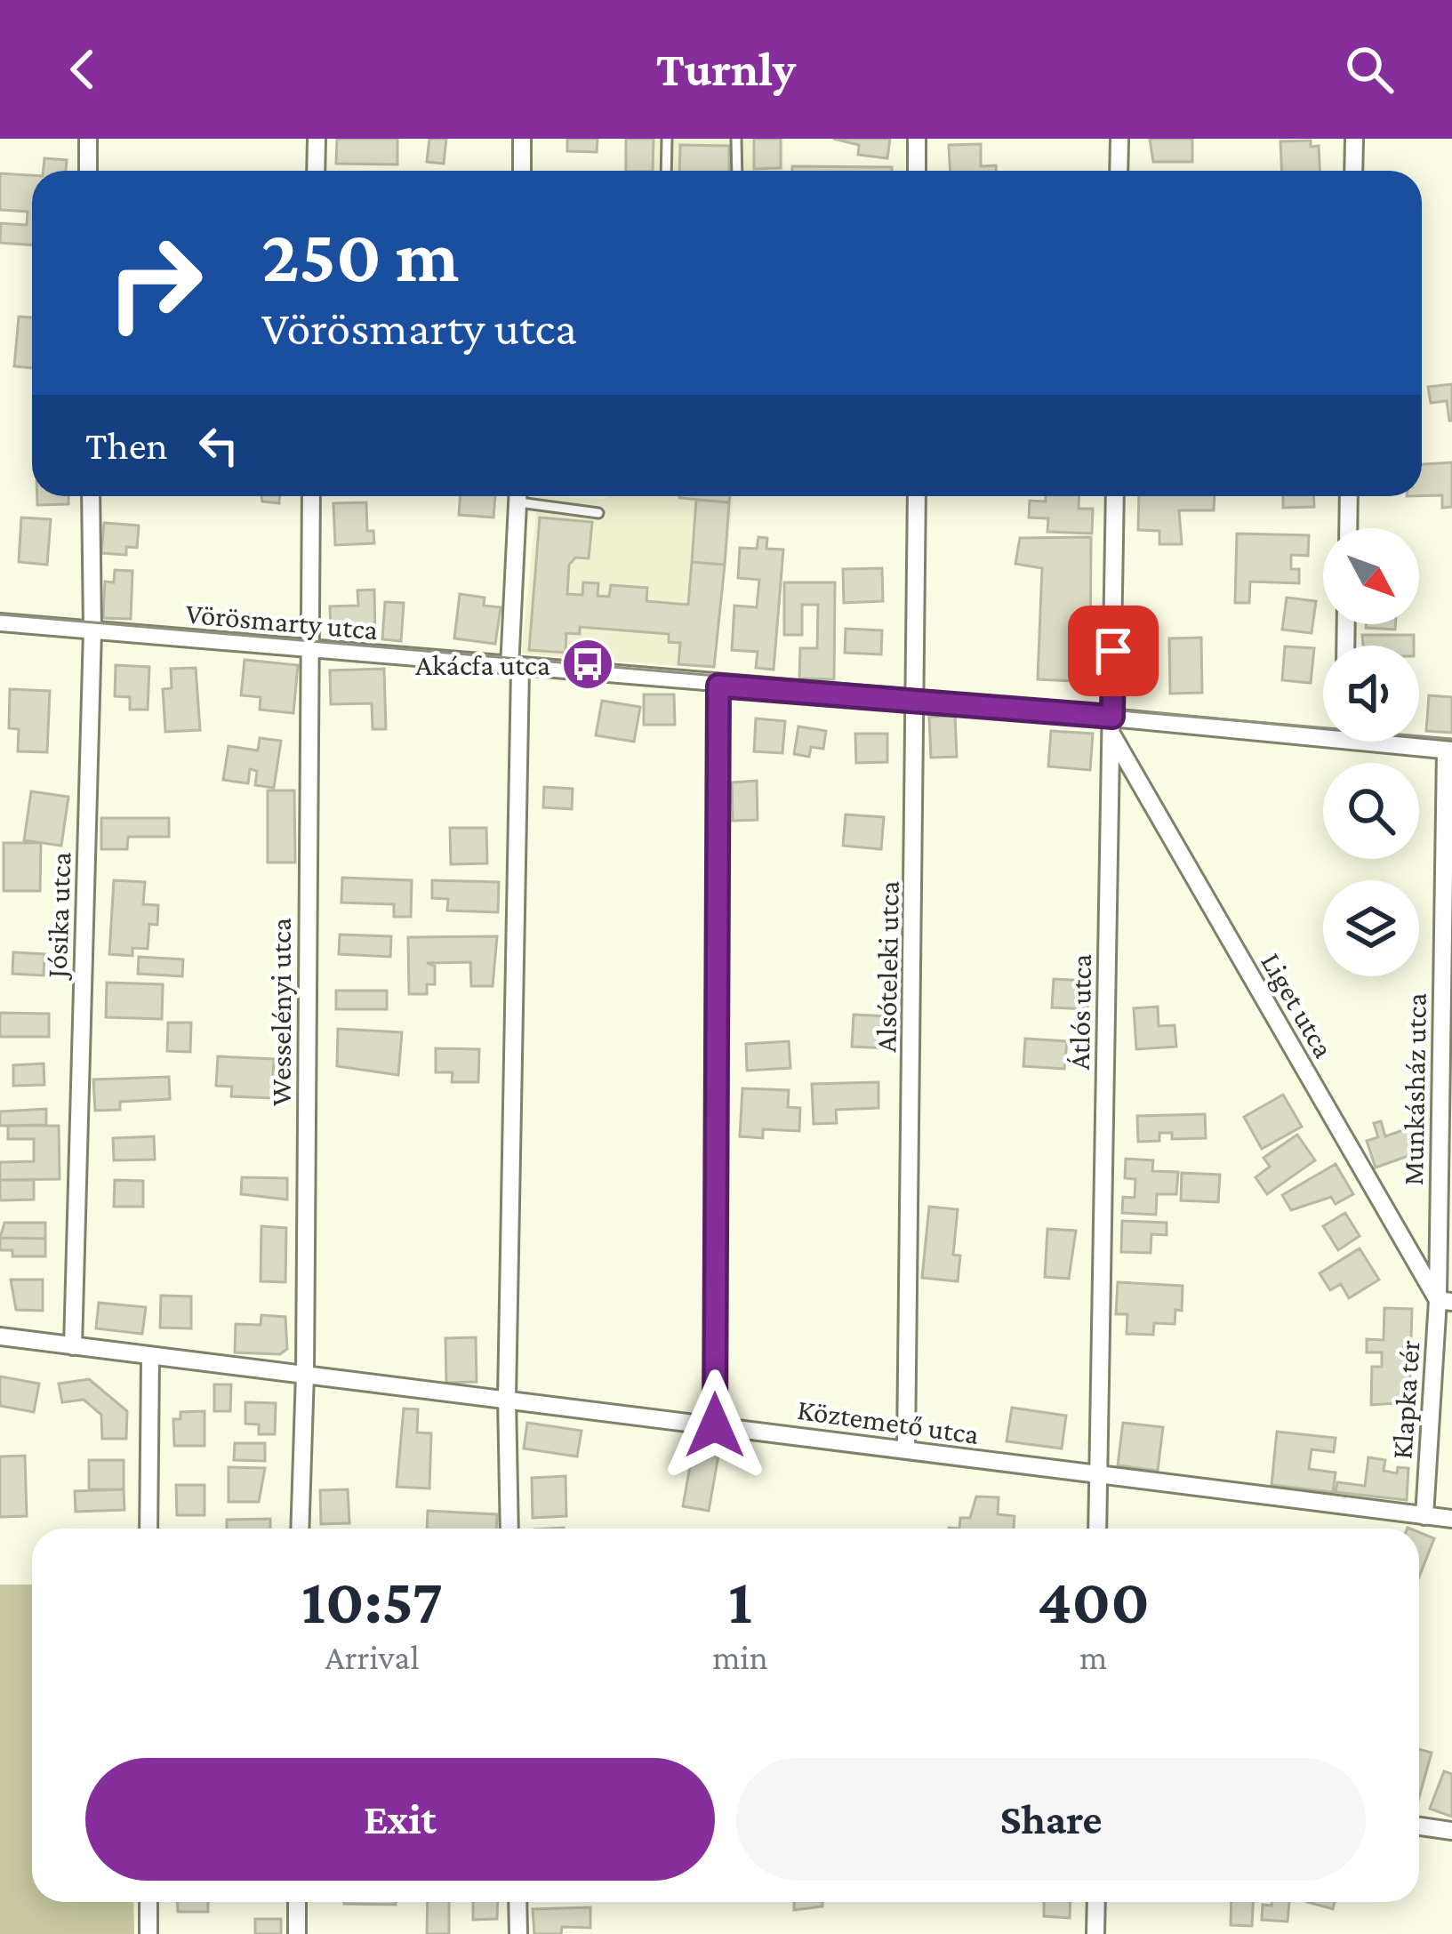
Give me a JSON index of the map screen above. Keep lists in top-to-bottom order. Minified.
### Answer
{"streets":{"street":["Vörösmarty utca","Jósika utca","Alsóteleki utca","Liget utca","Wesselényi utca","Átlós utca","Munkásház utca","Klapka tér","Köztemető utca"]},"crossings":[["Vörösmarty utca","Jósika utca"],["Vörösmarty utca","Alsóteleki utca"],["Vörösmarty utca","Wesselényi utca"],["Vörösmarty utca","Átlós utca"],["Vörösmarty utca","Munkásház utca"],["Jósika utca","Köztemető utca"],["Alsóteleki utca","Köztemető utca"],["Liget utca","Átlós utca"],["Liget utca","Munkásház utca"],["Liget utca","Klapka tér"],["Wesselényi utca","Köztemető utca"],["Átlós utca","Köztemető utca"],["Munkásház utca","Klapka tér"],["Klapka tér","Köztemető utca"]],"places":{"bus stop":["Akácfa utca"]},"north":"bottom right","page":{"header":"Turnly","turn":["250 m","Vörösmarty utca"],"then":"Then","eta":["10:57","Arrival","1","min","400","m"],"buttons":["Exit","Share"]}}
